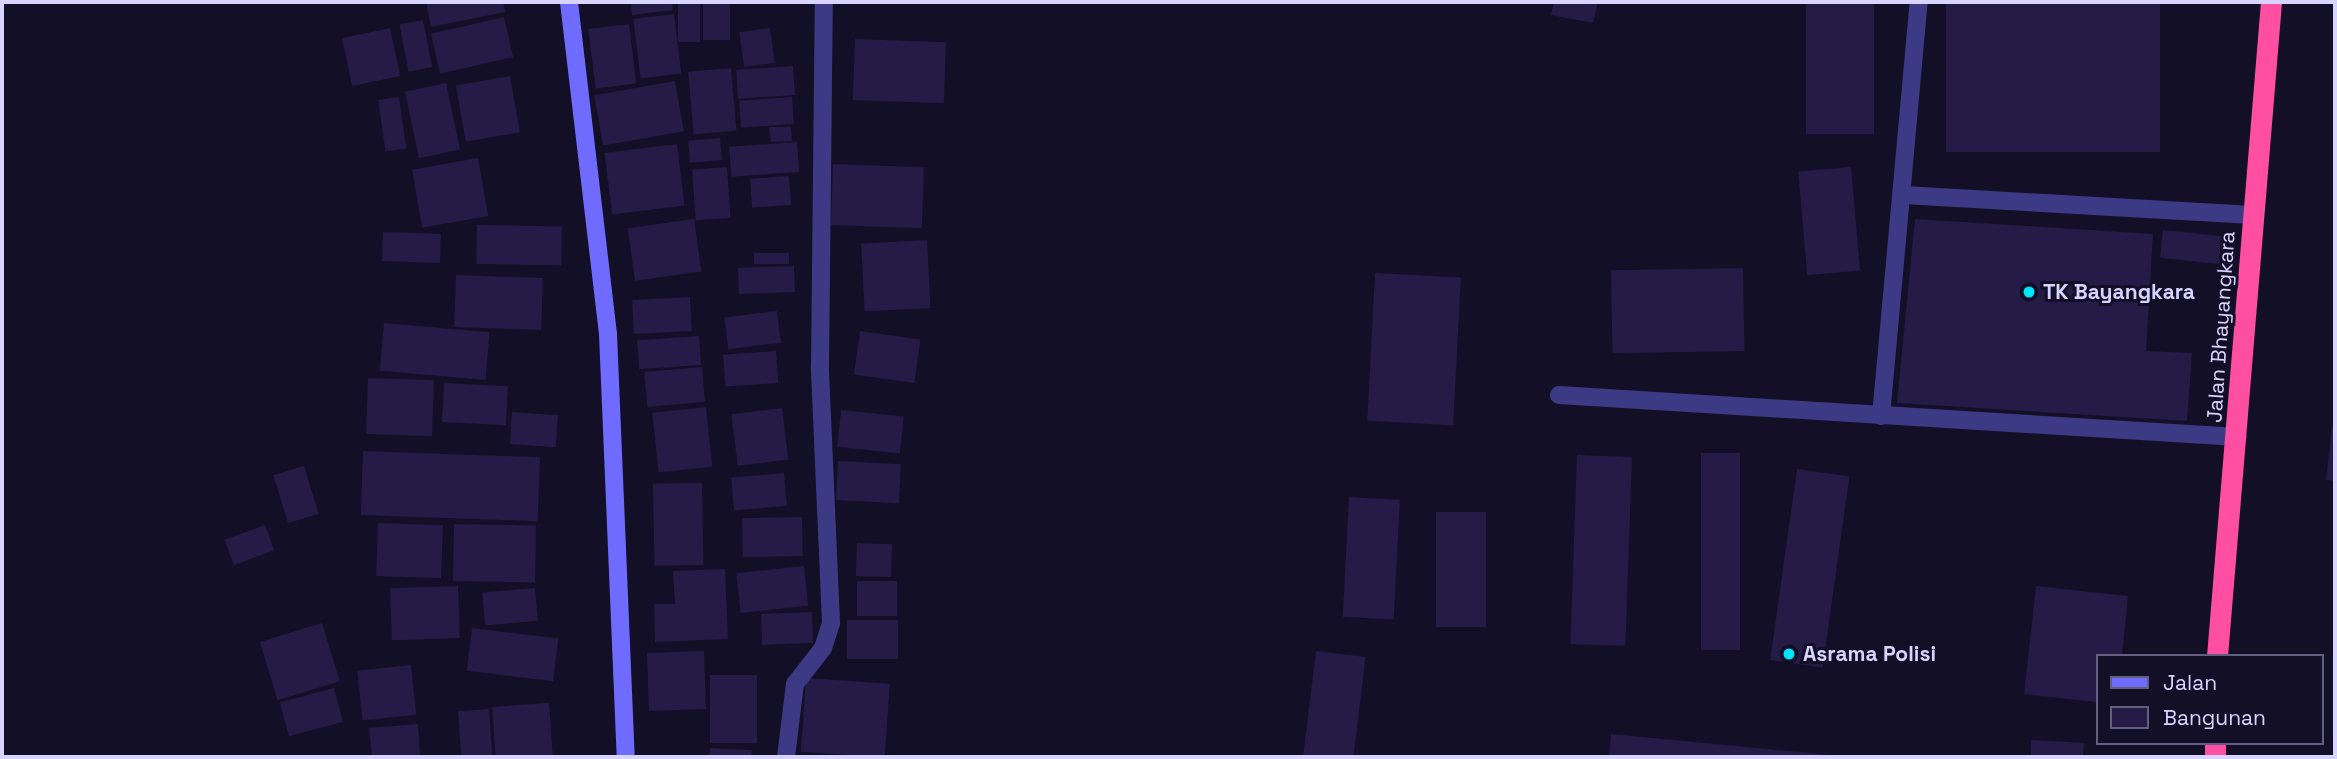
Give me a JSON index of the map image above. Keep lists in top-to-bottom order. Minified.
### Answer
{"streets":{"highway":["Jalan Bhayangkara"]},"places":["TK Bayangkara","Asrama Polisi"],"legend":["Jalan","Bangunan"]}
